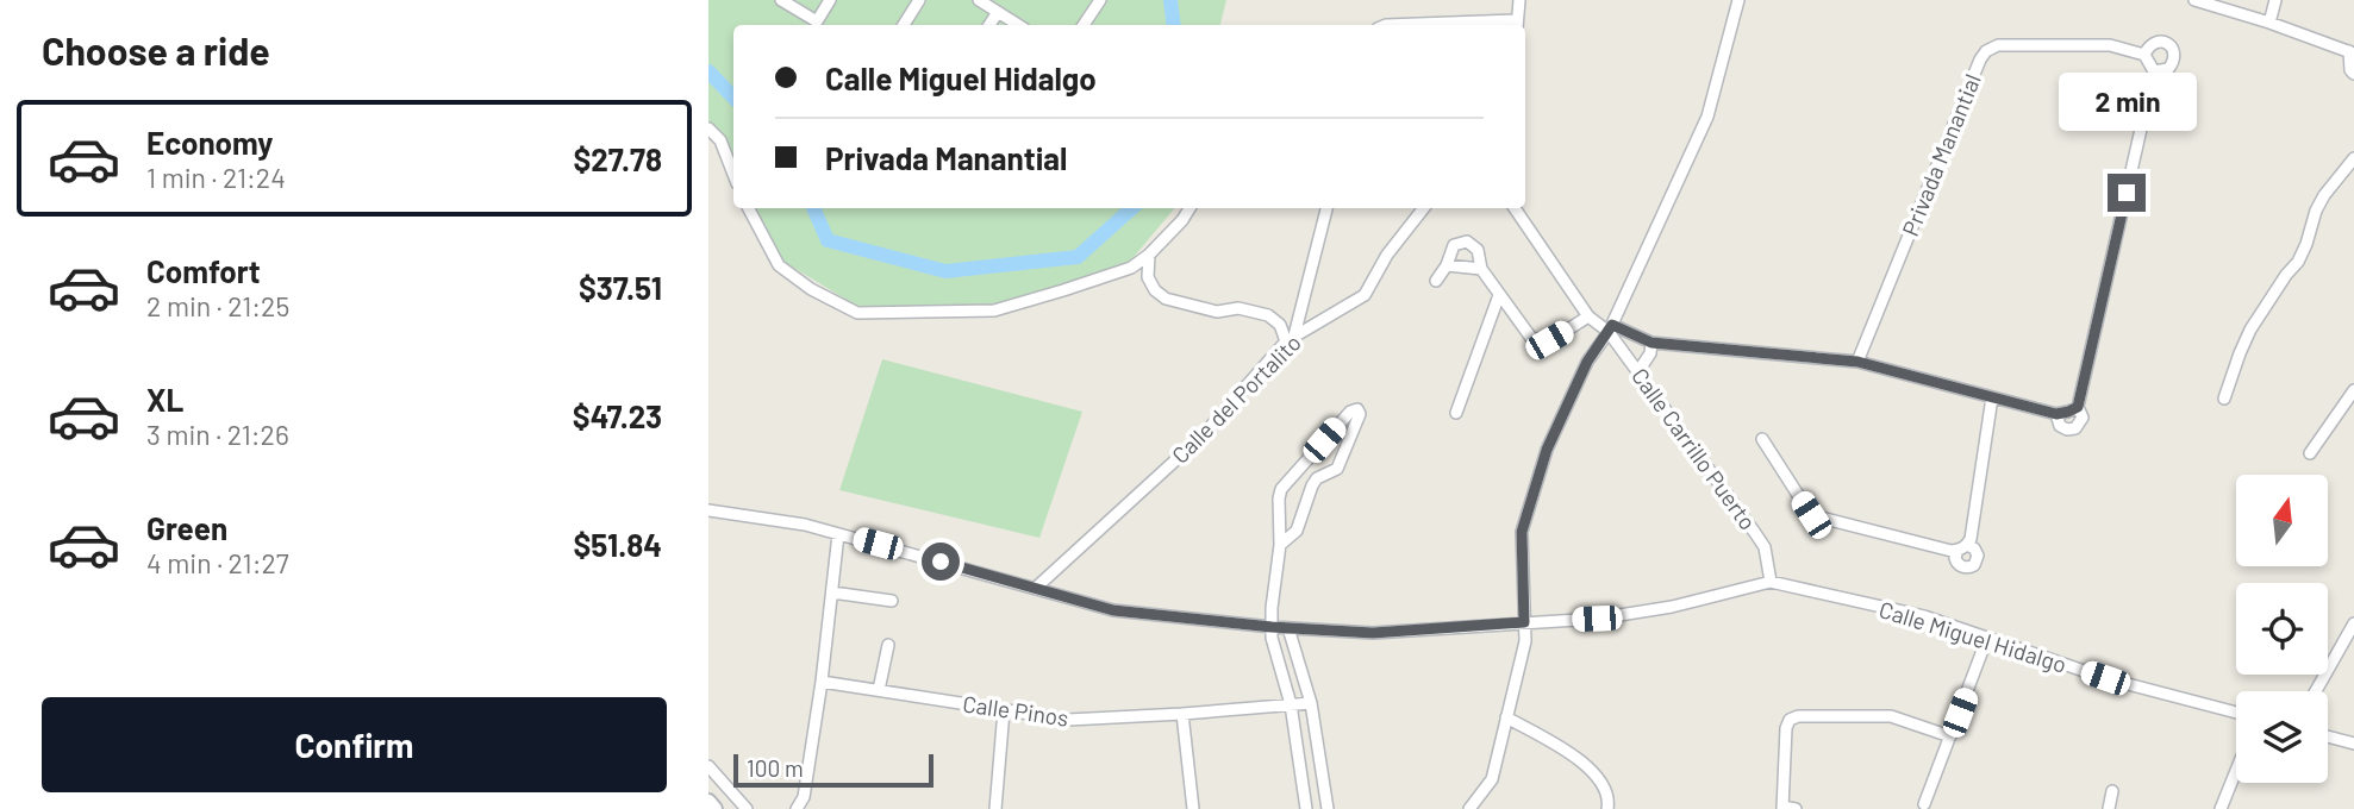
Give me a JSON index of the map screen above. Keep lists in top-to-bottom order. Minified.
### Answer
{"streets":{"street":["Privada Manantial","Calle del Portalito","Calle Carrillo Puerto","Calle Miguel Hidalgo","Calle Pinos"]},"crossings":[["Calle del Portalito","Calle Miguel Hidalgo"],["Calle Carrillo Puerto","Calle Miguel Hidalgo"]],"scale_bar":"100 m","north":"top","page":{"heading":"Choose a ride","banner":["Calle Miguel Hidalgo","Privada Manantial"],"bubble":"2 min","list":[{"name":"Economy","note":"1 min · 21:24","value":"$27.78"},{"name":"Comfort","note":"2 min · 21:25","value":"$37.51"},{"name":"XL","note":"3 min · 21:26","value":"$47.23"},{"name":"Green","note":"4 min · 21:27","value":"$51.84"}],"buttons":"Confirm","scale":"100 m"}}
